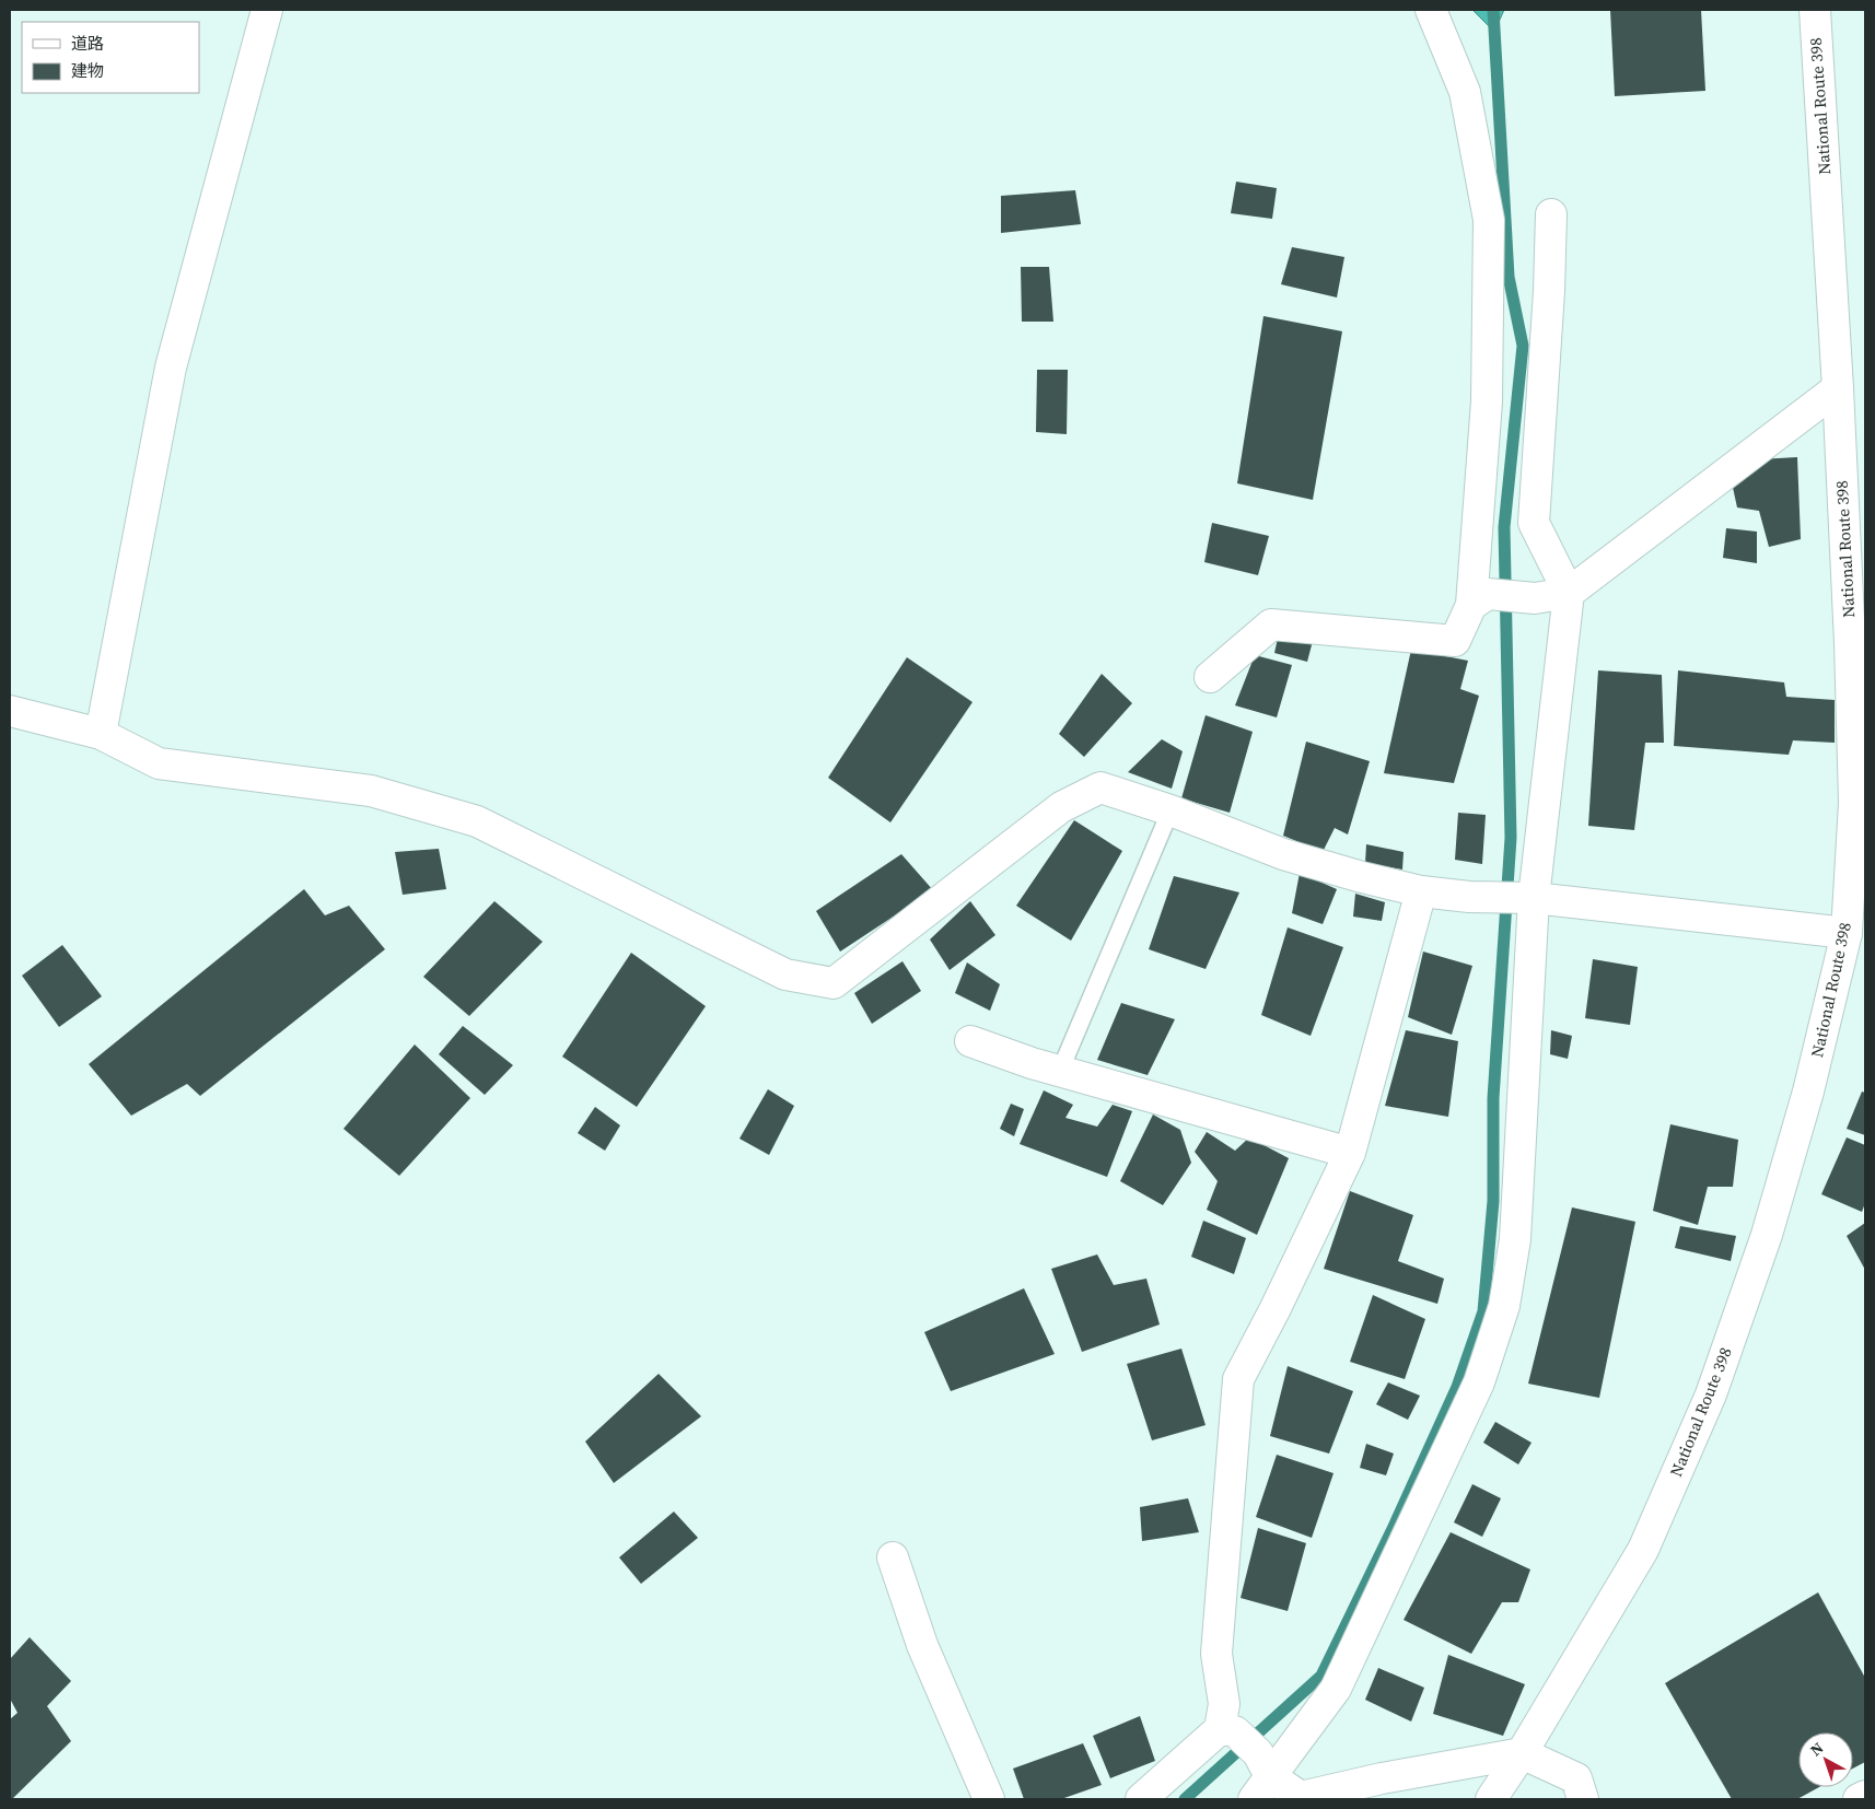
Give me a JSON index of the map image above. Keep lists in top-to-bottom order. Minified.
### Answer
{"streets":{"main road":["National Route 398"]},"legend":["道路","建物"],"north":"top left"}
